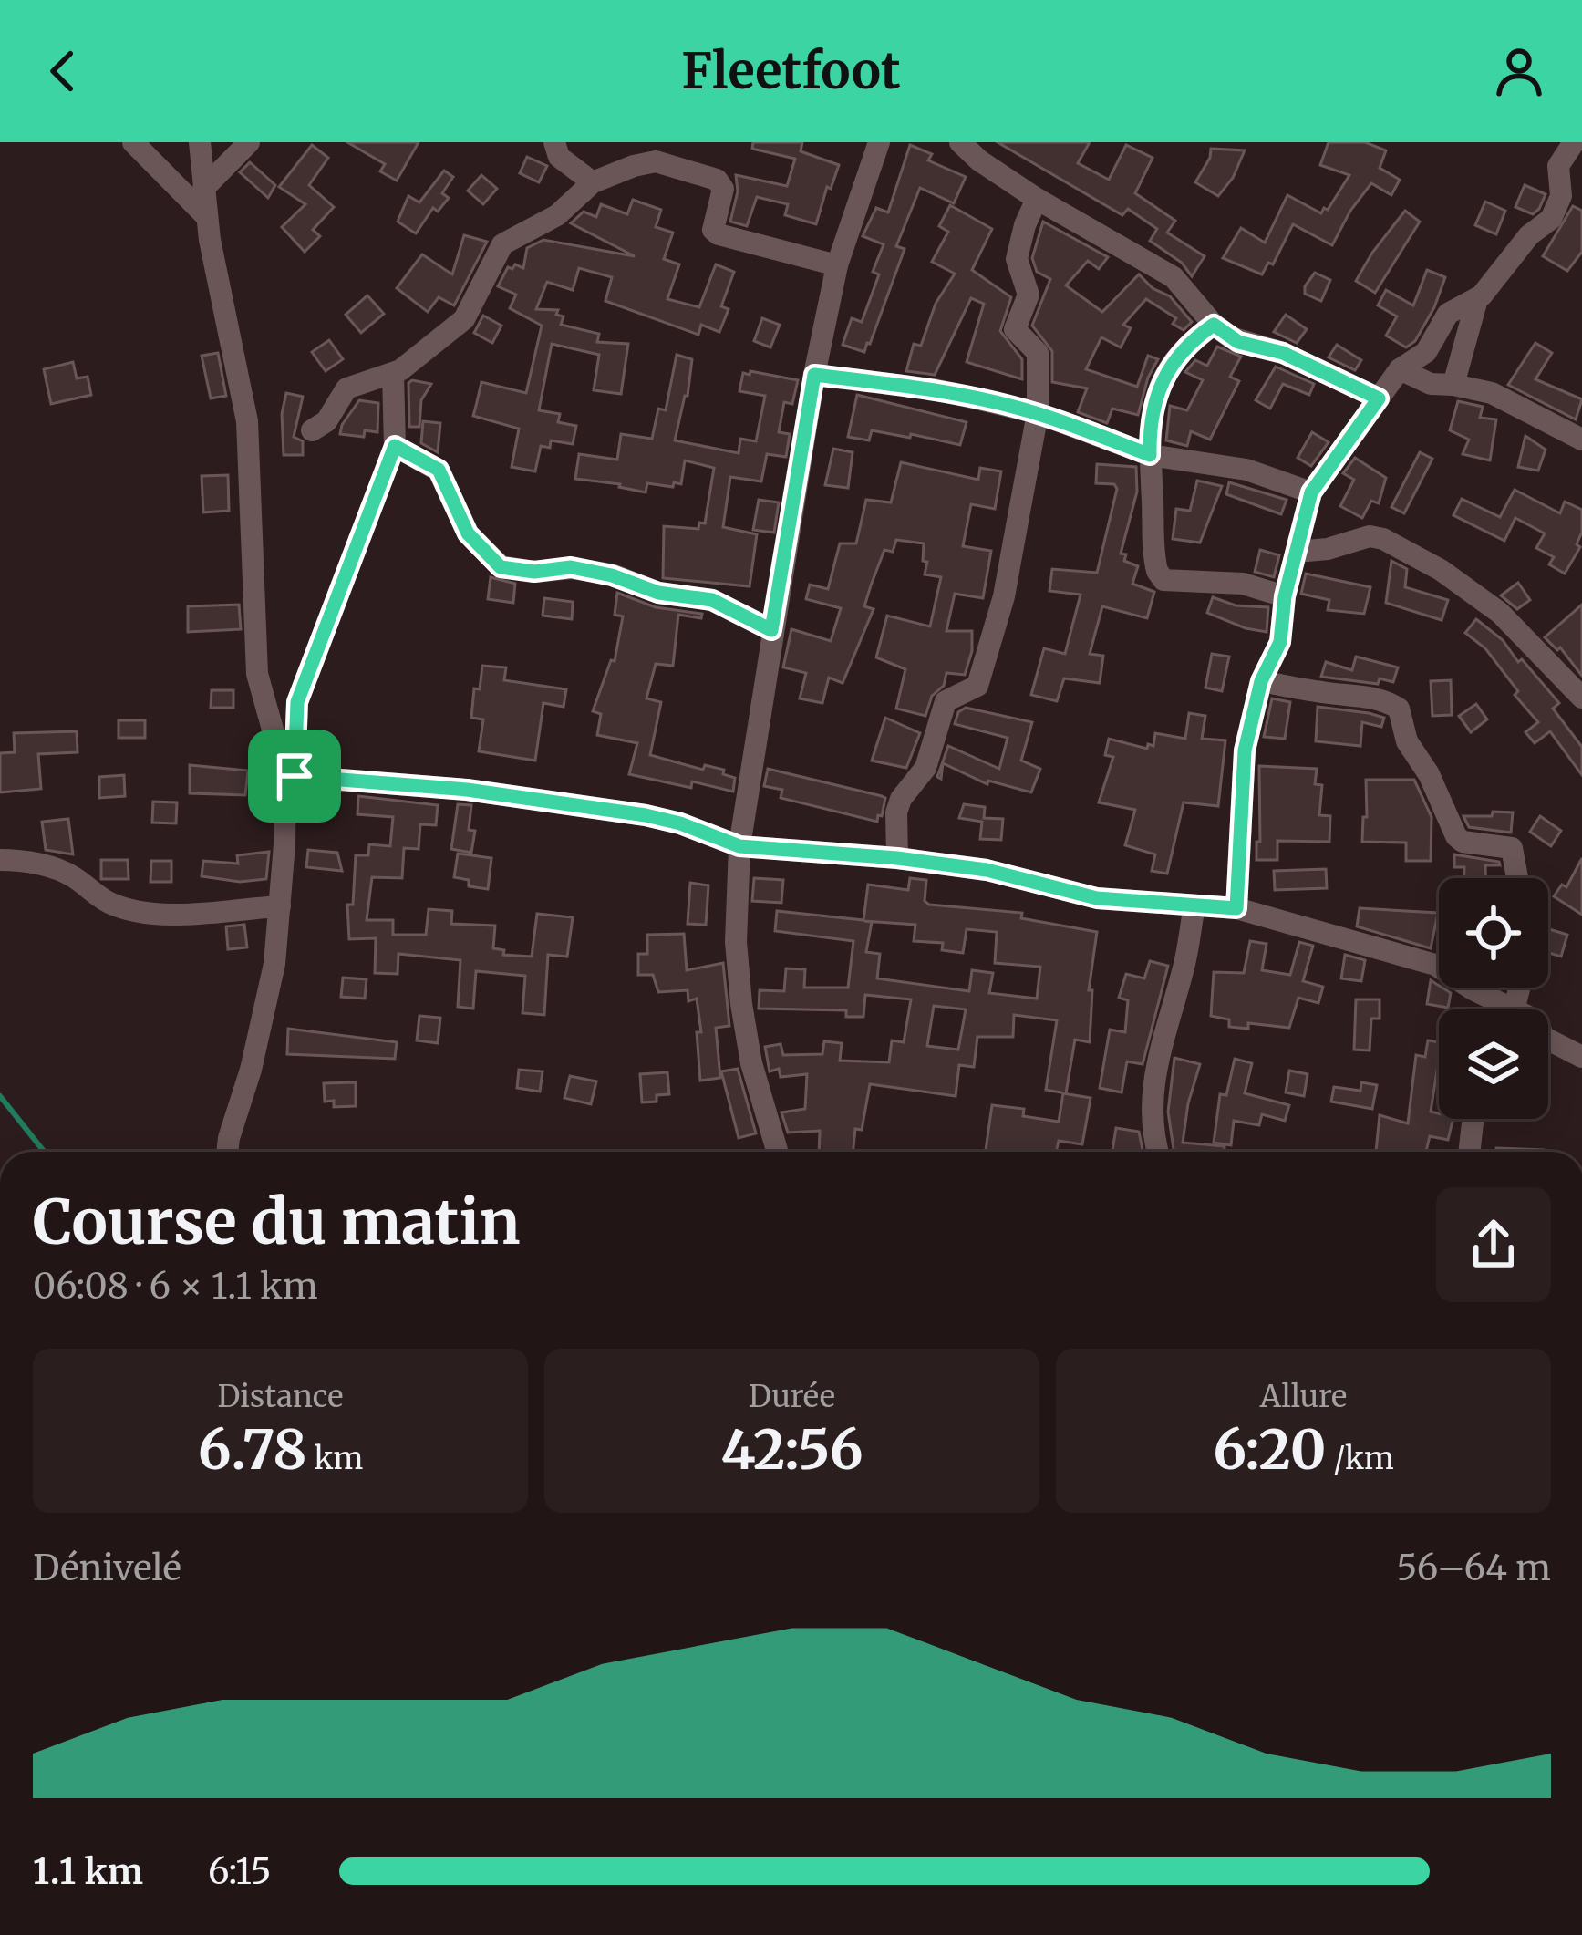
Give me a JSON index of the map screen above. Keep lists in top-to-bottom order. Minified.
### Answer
{"page":{"header":"Fleetfoot","heading":["Course du matin","06:08 · 6 × 1.1 km"],"stats":[["Distance","6.78 km"],["Durée","42:56"],["Allure","6:20 /km"]],"chart":["Dénivelé","56–64 m"],"list":[{"name":"1.1 km","note":"6:15"}]}}
